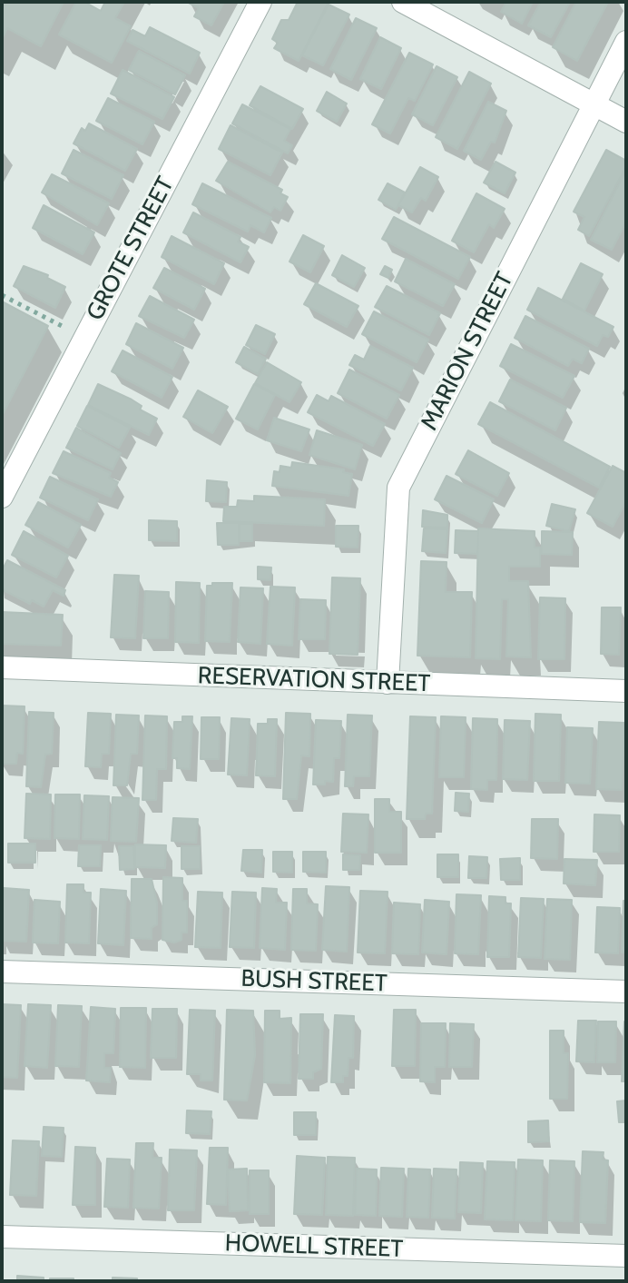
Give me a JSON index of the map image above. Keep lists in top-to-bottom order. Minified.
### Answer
{"streets":{"street":["GROTE STREET","MARION STREET","RESERVATION STREET","BUSH STREET","HOWELL STREET"]},"crossings":[["MARION STREET","RESERVATION STREET"]]}
